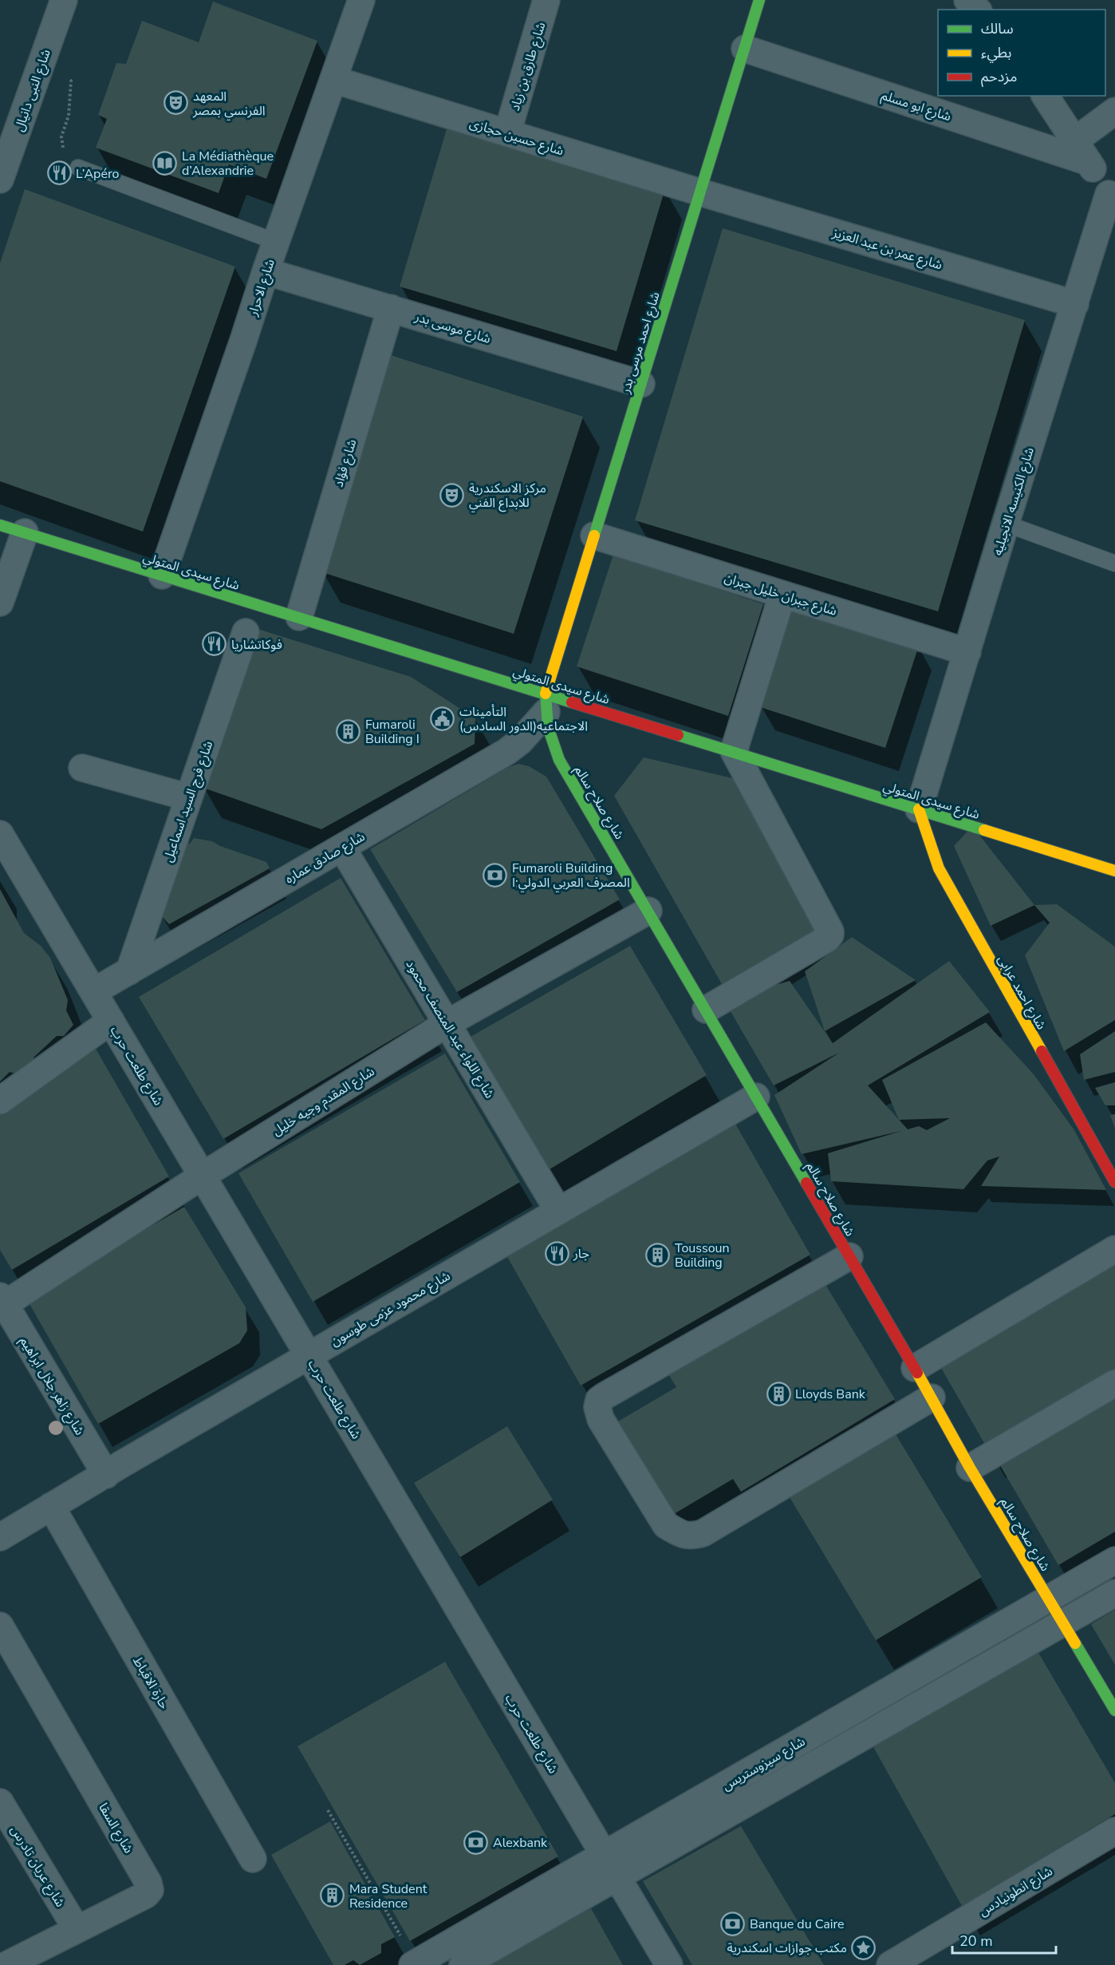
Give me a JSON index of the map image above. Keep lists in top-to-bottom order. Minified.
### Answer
{"streets":{"main road":["شارع احمد مرسى بدر","شارع سيدى المتولي","شارع صلاح سالم","شارع احمد عرابى"],"street":["شارع طارق بن زياد","شارع النبى دانيال","شارع ابو مسلم","شارع حسين حجازى","شارع عمر بن عبد العزيز","شارع الاحرار","شارع موسى بدر","شارع فؤاد","شارع الكنيسه الانجيليه","شارع جبران خليل جبران","شارع فرج السيد اسماعيل","شارع صادق عماره","شارع اللواء عبد المنصف محمود","شارع طلعت حرب","شارع المقدم وجيه خليل","شارع محمود عزمى طوسون","شارع زاهر جلال ابراهيم","حارة الاقباط","شارع سيزوستريس","شارع السقا","شارع عريان تادرس","شارع انطونيادس"]},"crossings":[["شارع طارق بن زياد","شارع حسين حجازى"],["شارع ابو مسلم","شارع احمد مرسى بدر"],["شارع حسين حجازى","شارع عمر بن عبد العزيز"],["شارع حسين حجازى","شارع الاحرار"],["شارع حسين حجازى","شارع احمد مرسى بدر"],["شارع عمر بن عبد العزيز","شارع احمد مرسى بدر"],["شارع عمر بن عبد العزيز","شارع الكنيسه الانجيليه"],["شارع الاحرار","شارع موسى بدر"],["شارع الاحرار","شارع سيدى المتولي"],["شارع موسى بدر","شارع احمد مرسى بدر"],["شارع موسى بدر","شارع فؤاد"],["شارع احمد مرسى بدر","شارع سيدى المتولي"],["شارع احمد مرسى بدر","شارع جبران خليل جبران"],["شارع احمد مرسى بدر","شارع صلاح سالم"],["شارع احمد مرسى بدر","شارع صادق عماره"],["شارع فؤاد","شارع سيدى المتولي"],["شارع الكنيسه الانجيليه","شارع سيدى المتولي"],["شارع الكنيسه الانجيليه","شارع جبران خليل جبران"],["شارع الكنيسه الانجيليه","شارع احمد عرابى"],["شارع سيدى المتولي","شارع صلاح سالم"],["شارع سيدى المتولي","شارع صادق عماره"],["شارع سيدى المتولي","شارع احمد عرابى"],["شارع فرج السيد اسماعيل","شارع صادق عماره"],["شارع صلاح سالم","شارع صادق عماره"],["شارع صلاح سالم","شارع المقدم وجيه خليل"],["شارع صلاح سالم","شارع محمود عزمى طوسون"],["شارع صلاح سالم","شارع سيزوستريس"],["شارع صادق عماره","شارع اللواء عبد المنصف محمود"],["شارع صادق عماره","شارع طلعت حرب"],["شارع اللواء عبد المنصف محمود","شارع المقدم وجيه خليل"],["شارع اللواء عبد المنصف محمود","شارع محمود عزمى طوسون"],["شارع طلعت حرب","شارع المقدم وجيه خليل"],["شارع طلعت حرب","شارع محمود عزمى طوسون"],["شارع طلعت حرب","شارع سيزوستريس"],["شارع المقدم وجيه خليل","شارع زاهر جلال ابراهيم"],["شارع محمود عزمى طوسون","شارع زاهر جلال ابراهيم"],["شارع محمود عزمى طوسون","حارة الاقباط"],["شارع السقا","شارع عريان تادرس"]],"places":{"theatre":["المعهد الفرنسي بمصر","مركز الاسكندرية للابداع الفني"],"library":["La Médiathèque d’Alexandrie"],"restaurant":["L’Apéro","فوكاتشاريا","جار"],"public building":["التأمينات الاجتماعيه(الدور السادس)"],"building":["Fumaroli Building I","Toussoun Building","Lloyds Bank","Mara Student Residence"],"bank":["Fumaroli Building I;المصرف العربي الدولي","Alexbank","Banque du Caire"],"place":["مكتب جوازات اسكندرية"]},"legend":["سالك","بطيء","مزدحم"],"scale_bar":"20 m"}
